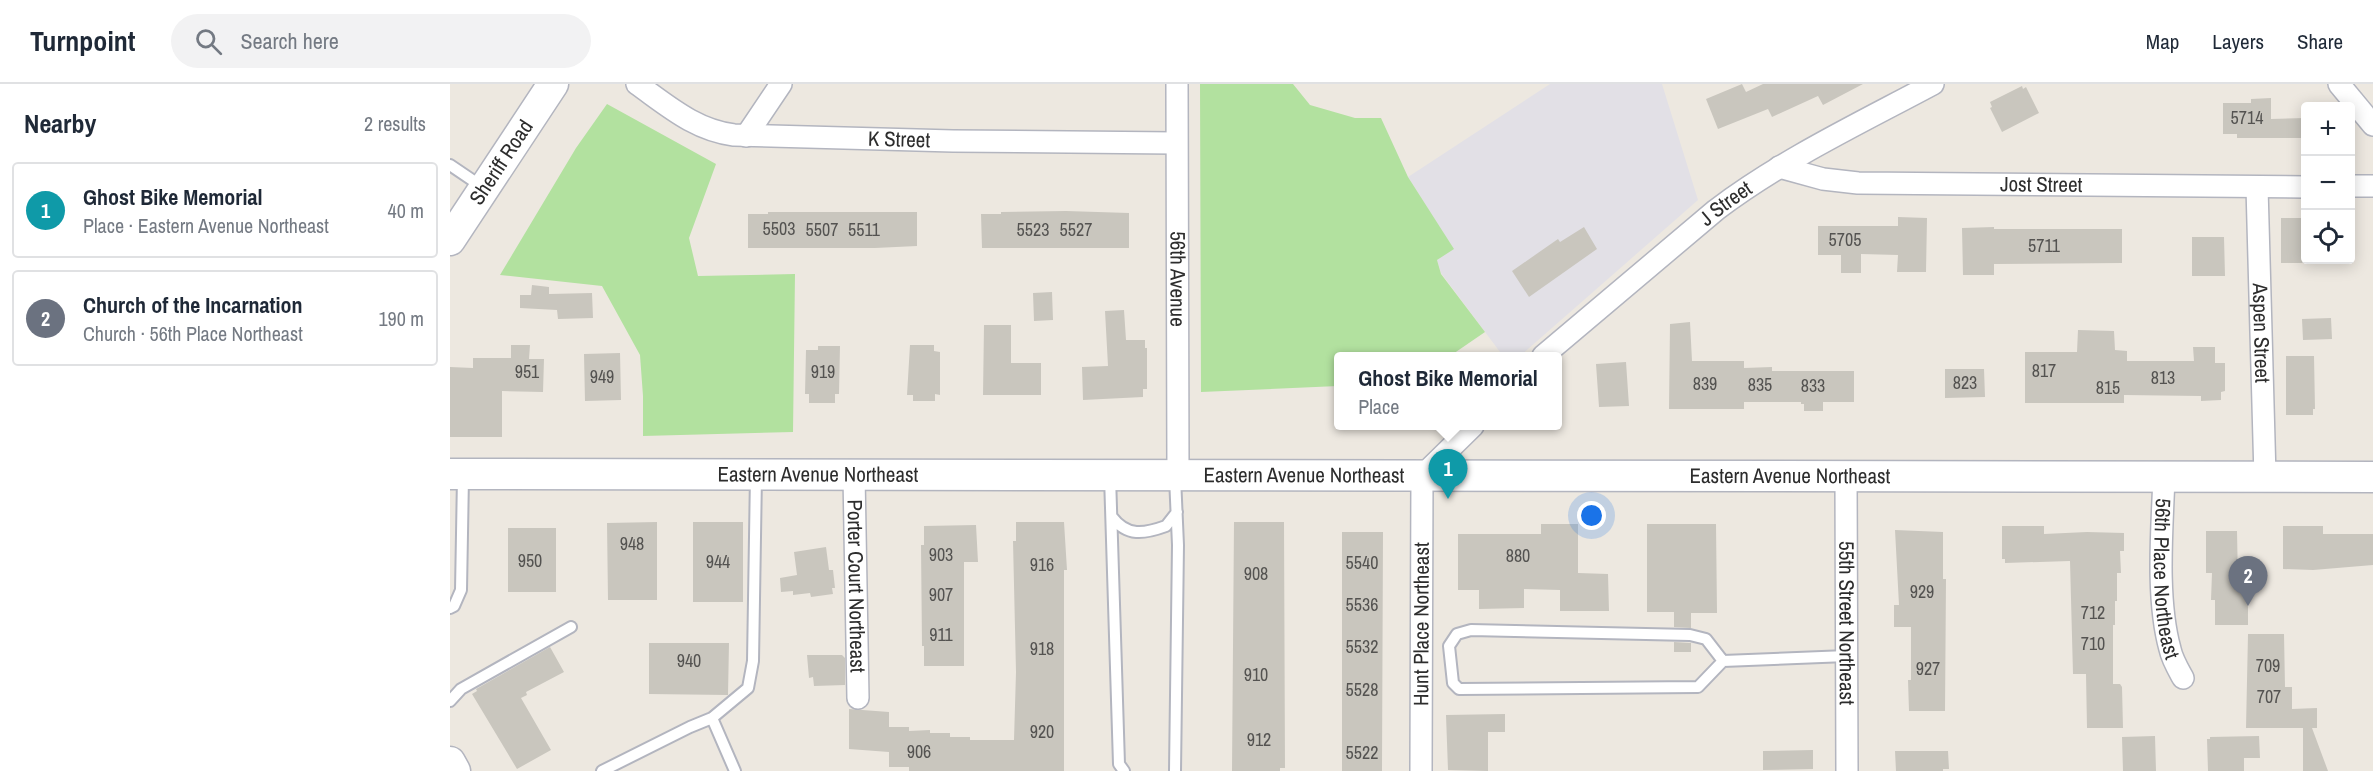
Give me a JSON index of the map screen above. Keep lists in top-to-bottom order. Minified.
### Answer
{"streets":{"main road":["Sheriff Road","Eastern Avenue Northeast"],"street":["K Street","Jost Street","J Street","56th Avenue","Aspen Street","56th Place Northeast","Porter Court Northeast","Hunt Place Northeast","55th Street Northeast"]},"crossings":[["K Street","56th Avenue"],["Jost Street","J Street"],["Jost Street","Aspen Street"],["56th Avenue","Eastern Avenue Northeast"],["Aspen Street","Eastern Avenue Northeast"],["Eastern Avenue Northeast","56th Place Northeast"],["Eastern Avenue Northeast","Porter Court Northeast"],["Eastern Avenue Northeast","Hunt Place Northeast"],["Eastern Avenue Northeast","55th Street Northeast"]],"house_numbers":["5714","5503","5507","5511","5523","5527","5705","5711","817","951","919","949","813","823","839","835","833","815","948","903","880","950","944","5540","916","908","929","907","5536","712","911","710","5532","918","940","709","927","910","5528","707","920","912","906","5522"],"page":{"header":"Turnpoint","search":"Search here","nav":["Map","Layers","Share"],"heading":["Nearby","2 results"],"map_buttons":["+","−"],"list":[{"mark":"1","name":"Ghost Bike Memorial","note":"Place · Eastern Avenue Northeast","value":"40 m"},{"mark":"2","name":"Church of the Incarnation","note":"Church · 56th Place Northeast","value":"190 m"}],"popup":["Ghost Bike Memorial","Place"],"pins":["1","2"]}}
